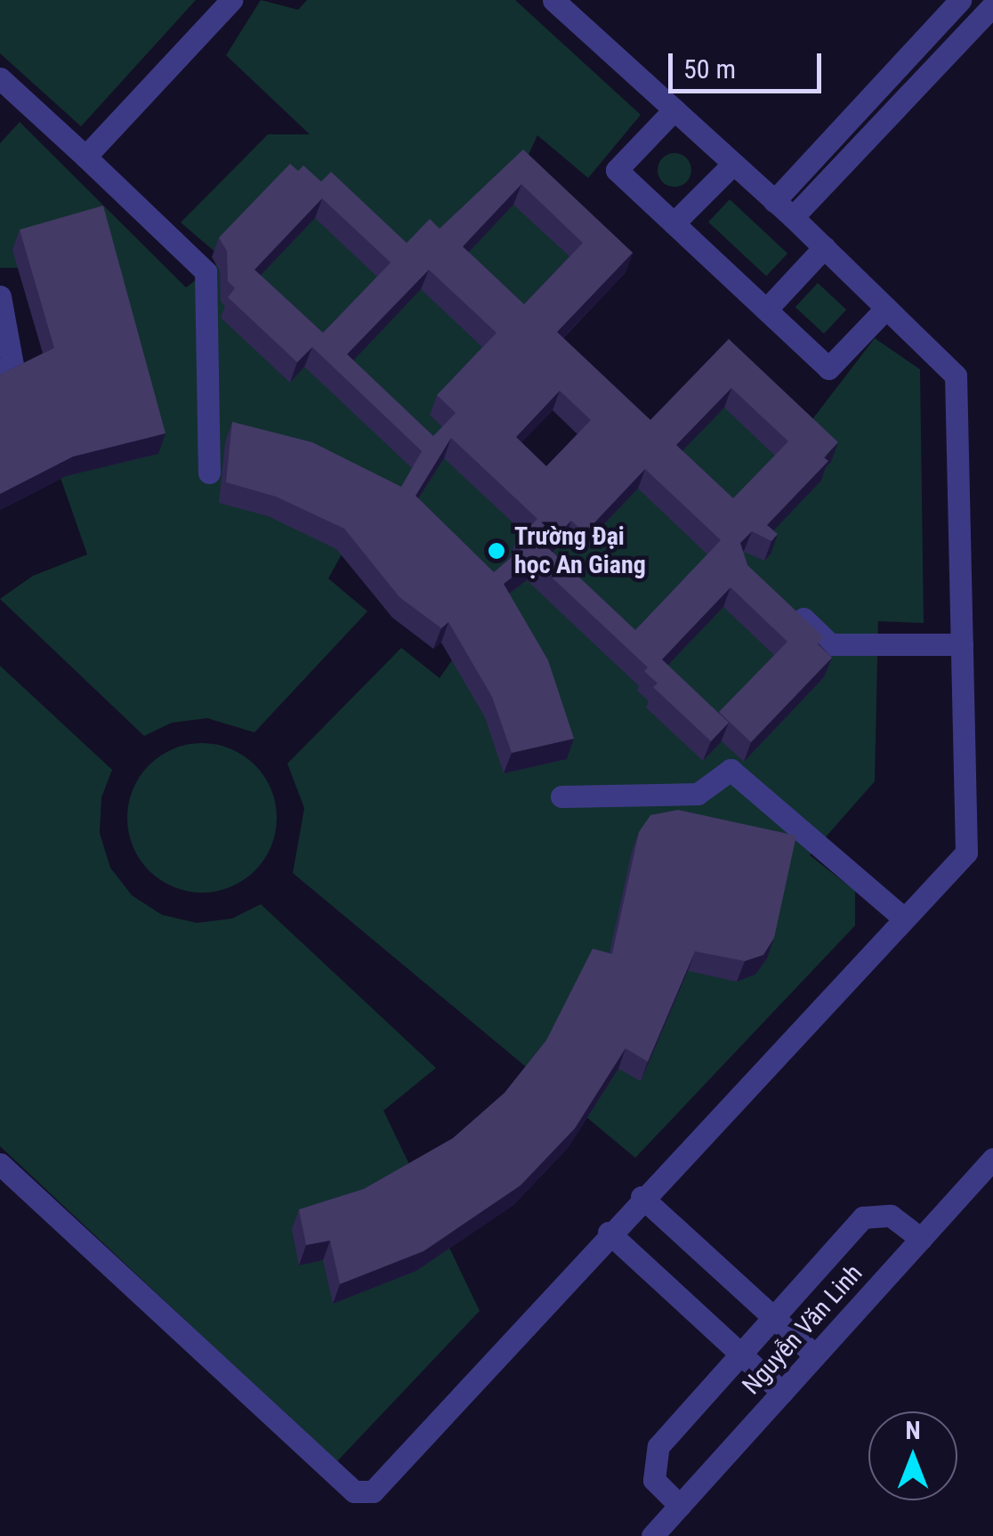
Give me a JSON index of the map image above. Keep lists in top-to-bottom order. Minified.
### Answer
{"streets":{"street":["Nguyễn Văn Linh"]},"places":["Trường Đại học An Giang"],"scale_bar":"50 m","north":"top"}
